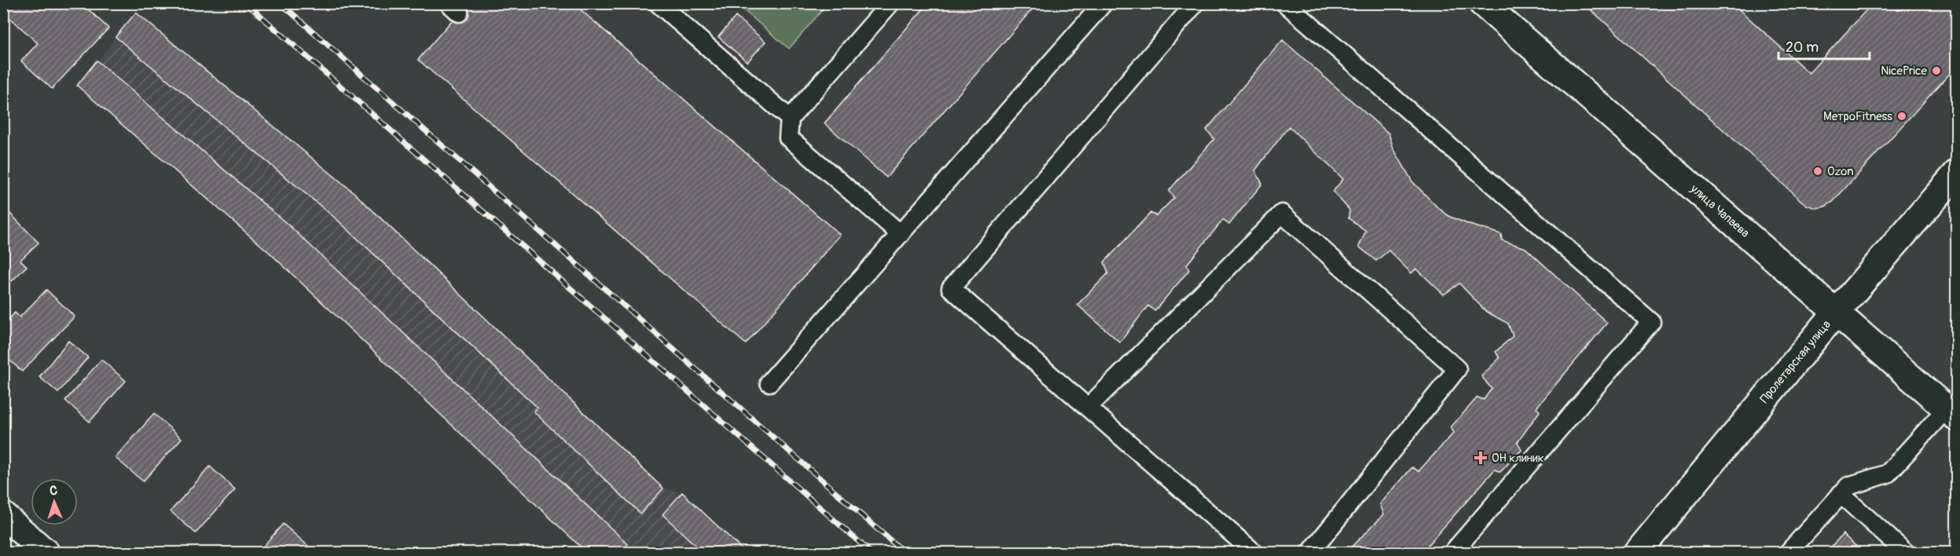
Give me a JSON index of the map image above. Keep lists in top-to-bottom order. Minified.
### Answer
{"streets":{"street":["улица Чапаева","Пролетарская улица"]},"crossings":[["улица Чапаева","Пролетарская улица"]],"places":{"other":["NicePrice","МетроFitness","Ozon"],"health":["ОН клиник"]},"scale_bar":"20 m","north":"top"}
